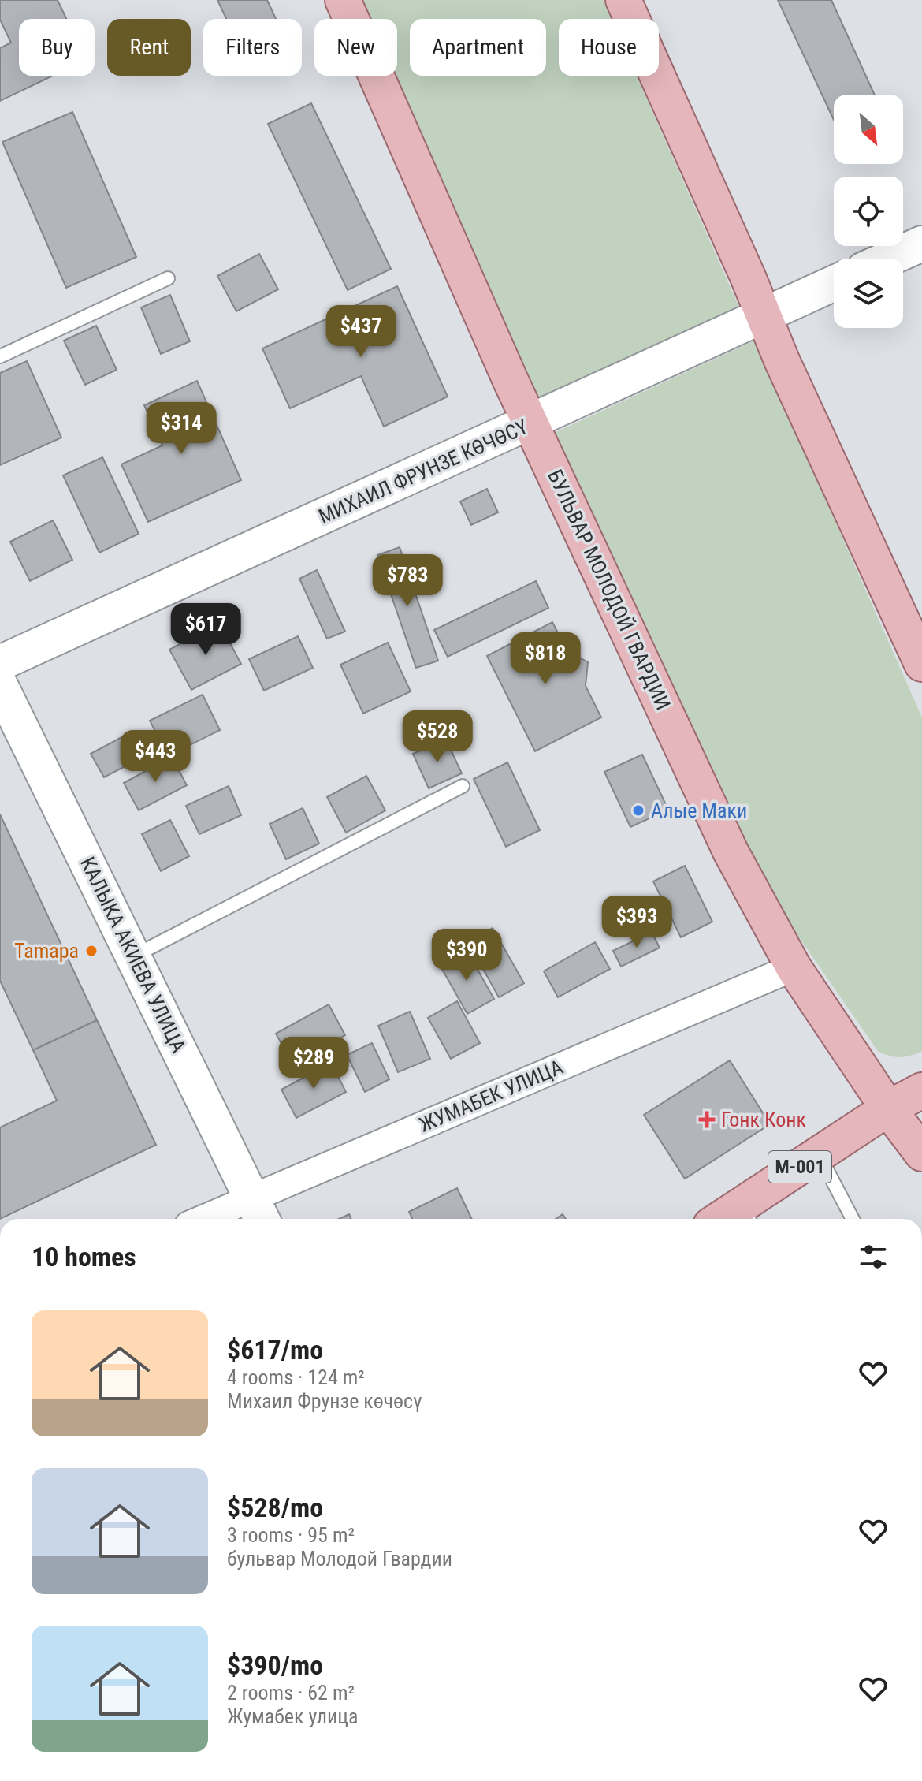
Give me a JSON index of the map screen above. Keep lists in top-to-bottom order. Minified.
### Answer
{"streets":{"main road":["МИХАИЛ ФРУНЗЕ КӨЧӨСҮ","БУЛЬВАР МОЛОДОЙ ГВАРДИИ","КАЛЫКА АКИЕВА УЛИЦА","М-001"],"street":["ЖУМАБЕК УЛИЦА"]},"crossings":[["МИХАИЛ ФРУНЗЕ КӨЧӨСҮ","БУЛЬВАР МОЛОДОЙ ГВАРДИИ"],["БУЛЬВАР МОЛОДОЙ ГВАРДИИ","ЖУМАБЕК УЛИЦА"],["БУЛЬВАР МОЛОДОЙ ГВАРДИИ","М-001"],["КАЛЫКА АКИЕВА УЛИЦА","ЖУМАБЕК УЛИЦА"]],"places":{"other":["Алые Маки","Tamaра"],"health":["Гонк Конк"]},"north":"bottom right","page":{"chip":["Buy","Rent","Filters","New","Apartment","House"],"price":["$437","$314","$783","$617","$818","$528","$443","$393","$390","$289"],"heading":"10 homes","list":[{"name":"$617/mo","note":"4 rooms · 124 m² · Михаил Фрунзе көчөсү"},{"name":"$528/mo","note":"3 rooms · 95 m² · бульвар Молодой Гвардии"},{"name":"$390/mo","note":"2 rooms · 62 m² · Жумабек улица"}]}}
